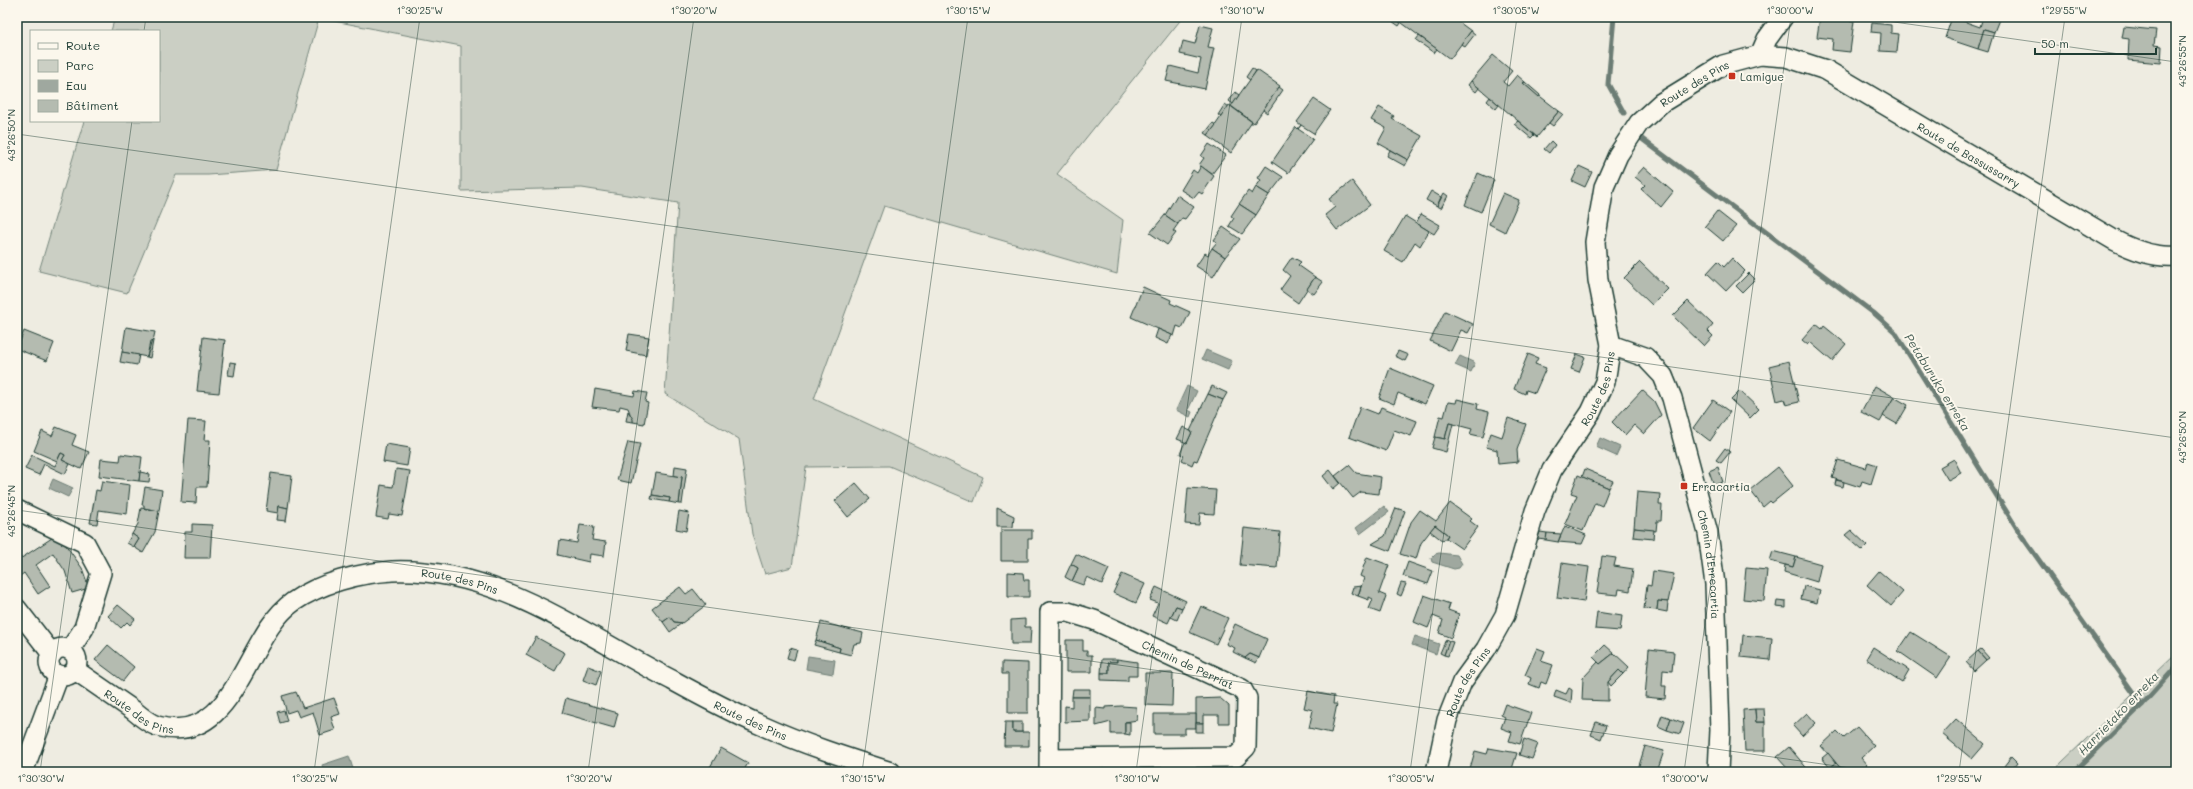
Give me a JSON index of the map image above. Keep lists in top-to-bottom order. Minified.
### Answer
{"streets":{"street":["Route des Pins","Route de Bassussarry","Chemin d'Errecartia","Chemin de Perriat"]},"crossings":[["Route des Pins","Route de Bassussarry"],["Route des Pins","Chemin d'Errecartia"]],"water":["Petaburuko erreka","Harrietako erreka"],"places":{"transit":["Lamigue","Erracartia"]},"legend":["Route","Parc","Eau","Bâtiment"],"scale_bar":"50 m","coordinates":["1°30'25\"W","1°30'20\"W","1°30'15\"W","1°30'10\"W","1°30'05\"W","1°30'00\"W","1°29'55\"W","43°26'55\"N","43°26'50\"N","43°26'45\"N","1°30'30\"W"]}
